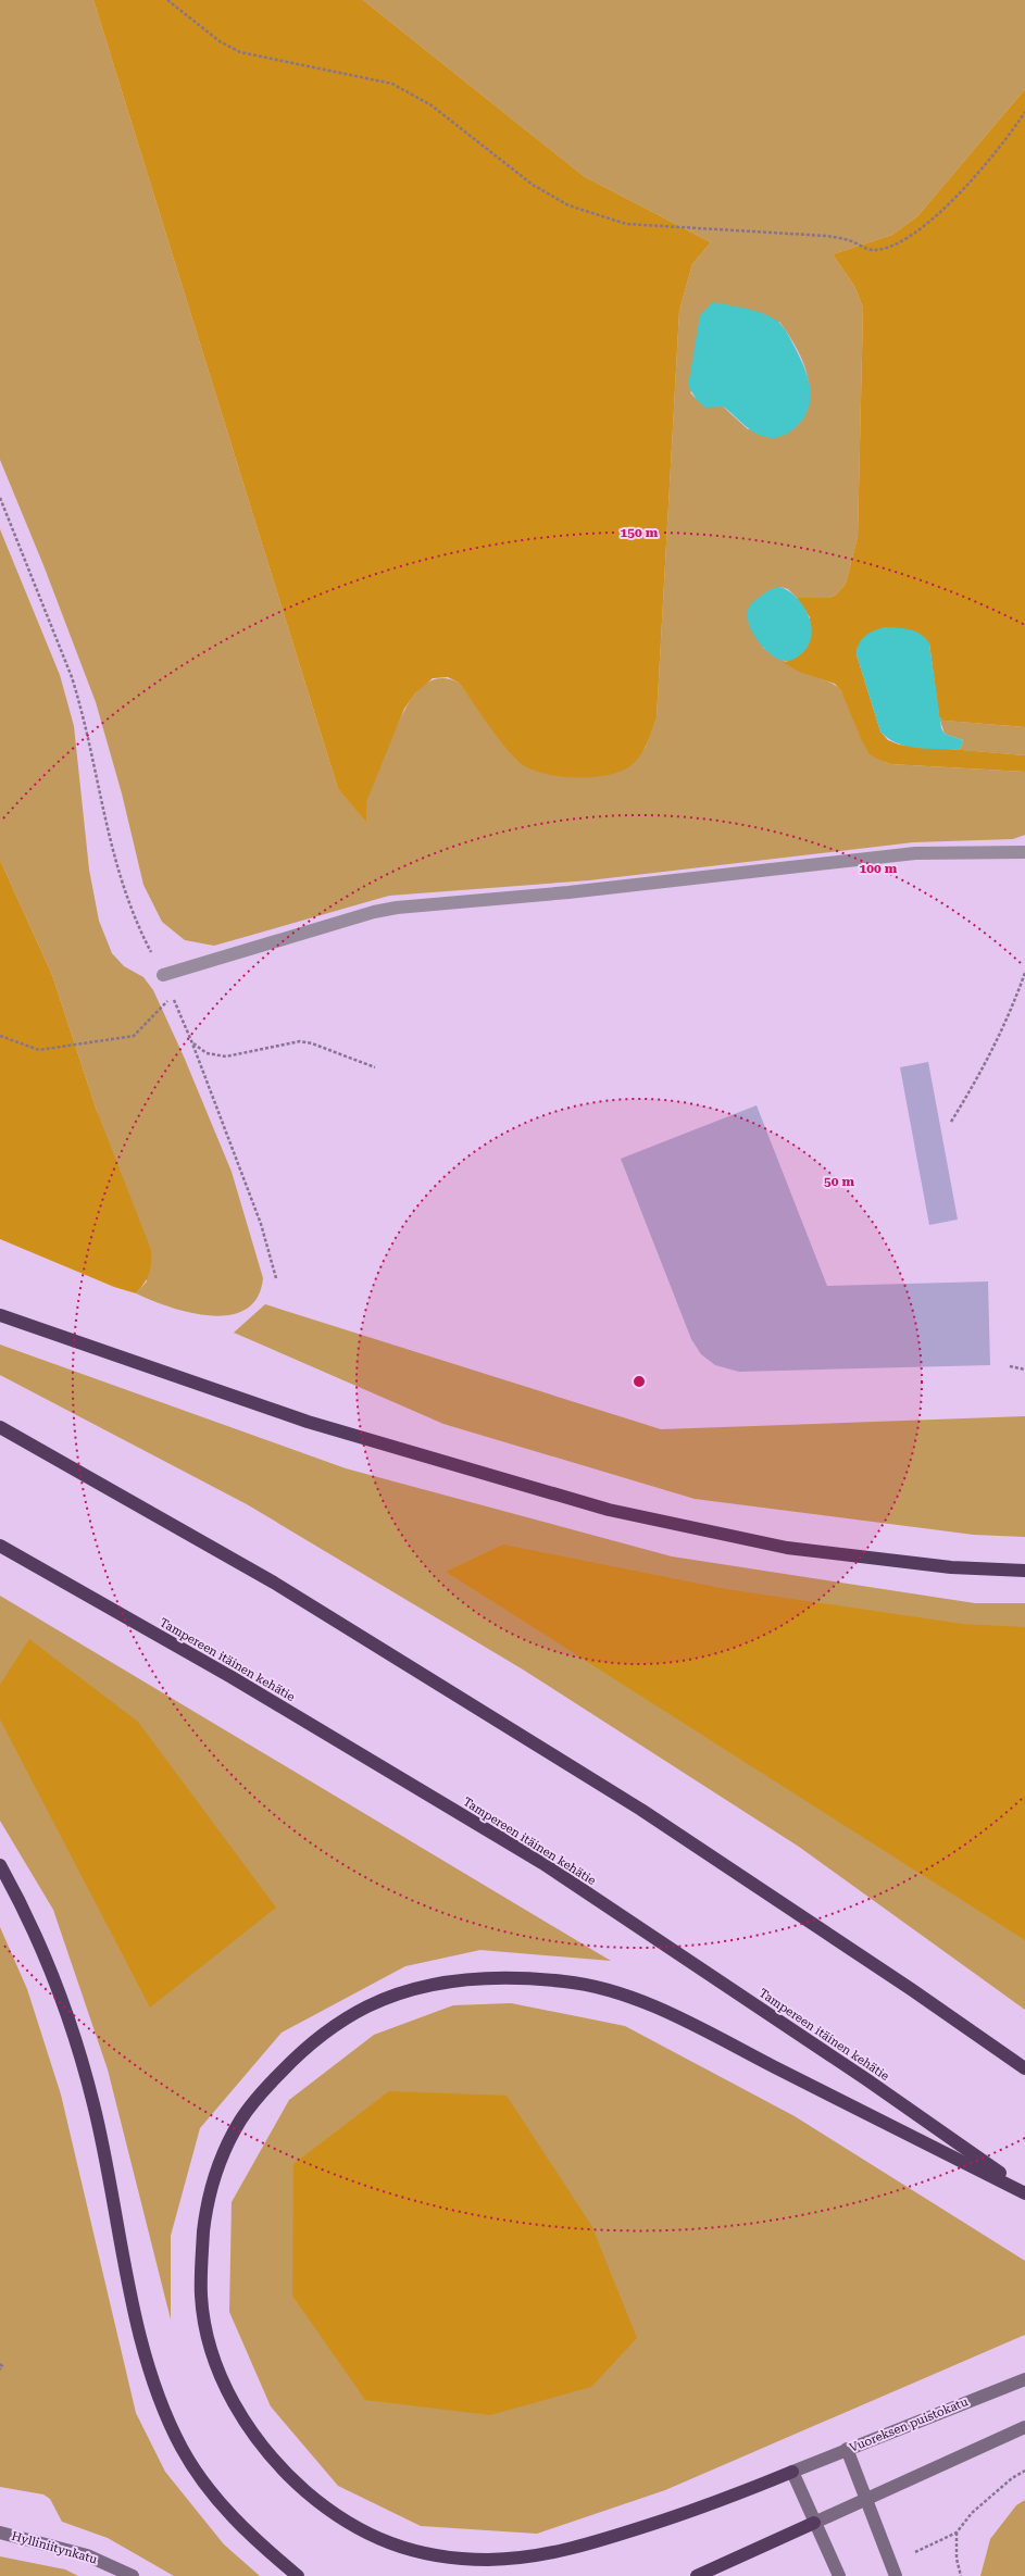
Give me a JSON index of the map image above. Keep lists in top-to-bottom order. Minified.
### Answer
{"streets":{"highway":["Tampereen itäinen kehätie"],"main road":["Vuoreksen puistokatu","Hylliniitynkatu"]},"rings":["150 m","100 m","50 m"]}
